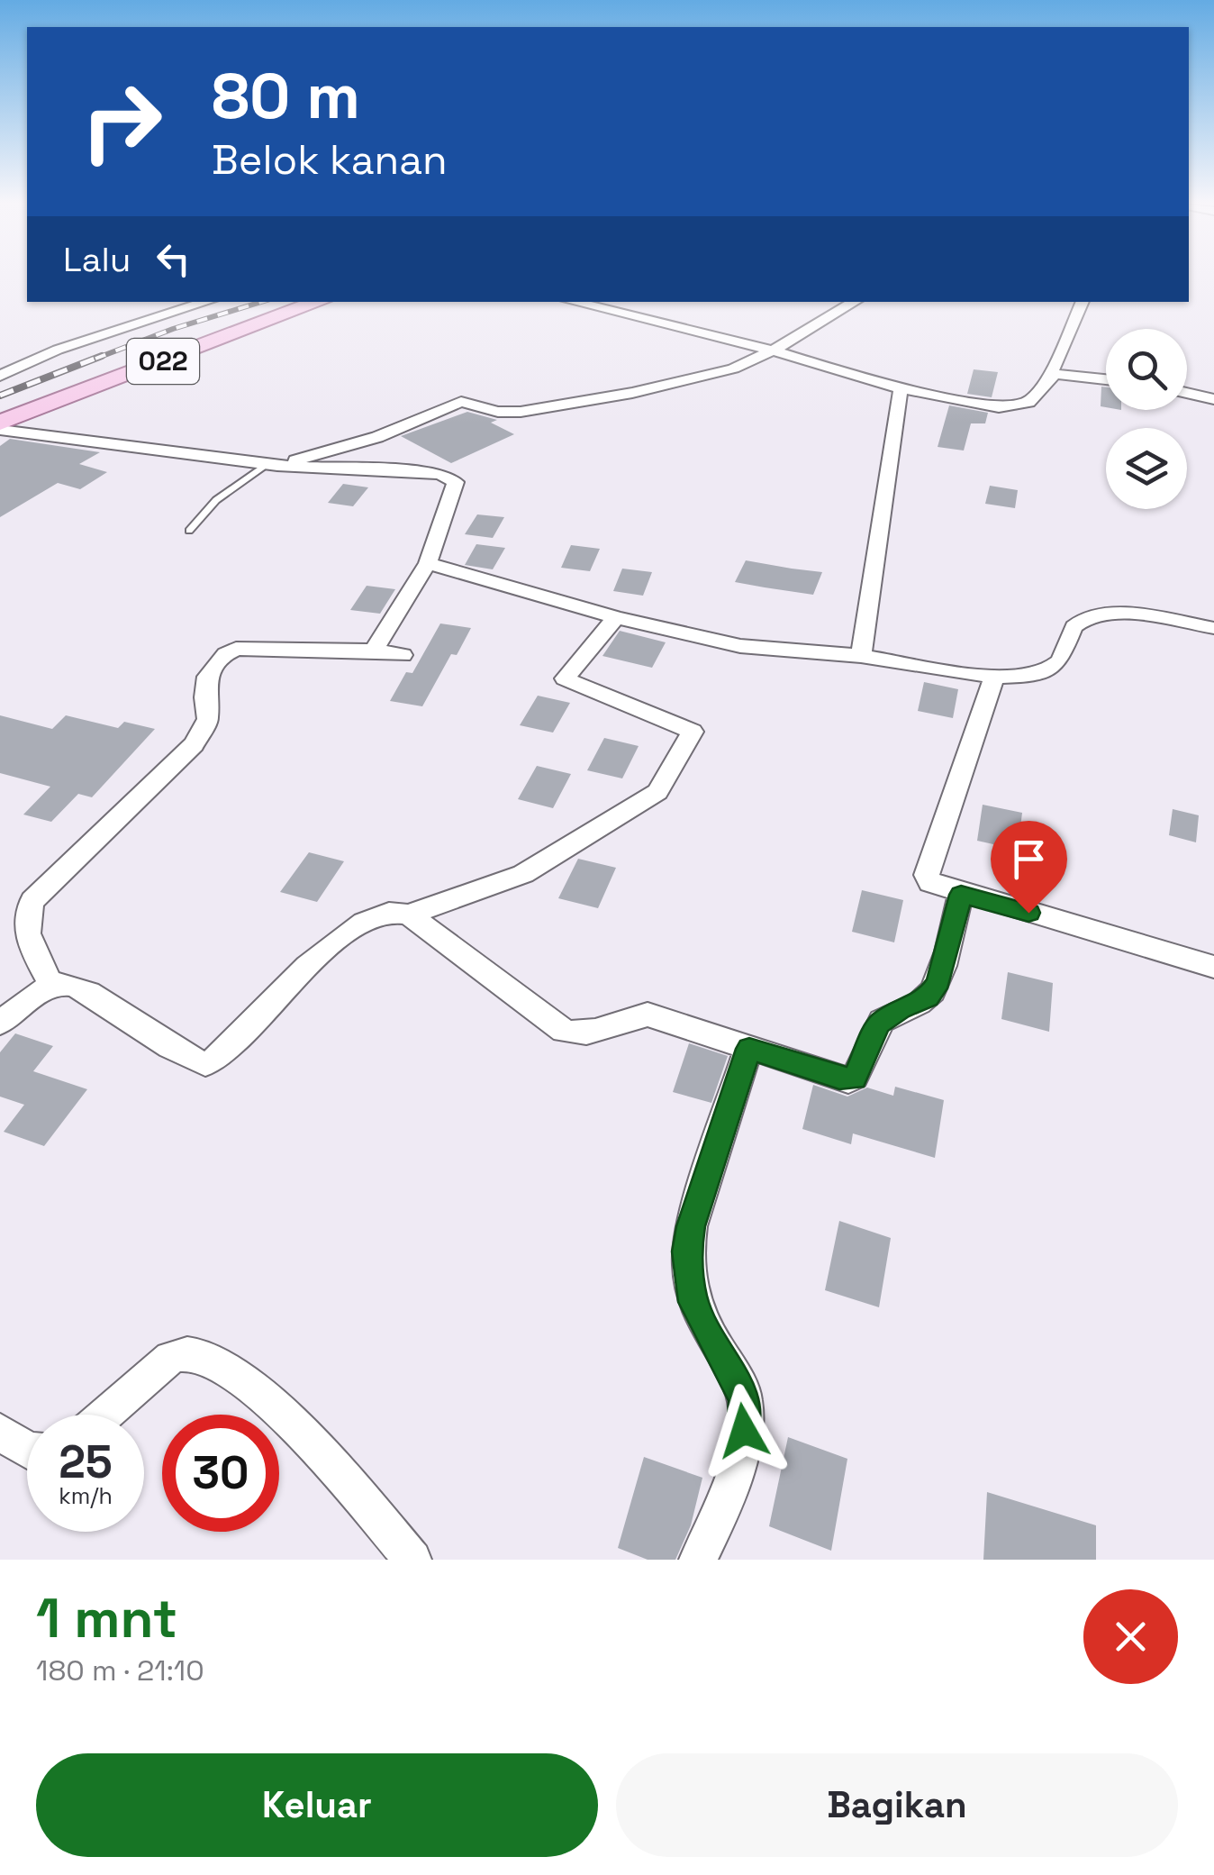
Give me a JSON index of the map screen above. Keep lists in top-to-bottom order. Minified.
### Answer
{"streets":{"main road":["022"]},"page":{"turn":["80 m","Belok kanan"],"then":"Lalu","speed":"25 km/h","limit":"30","heading":["1 mnt","180 m · 21:10"],"buttons":["Keluar","Bagikan"]}}
